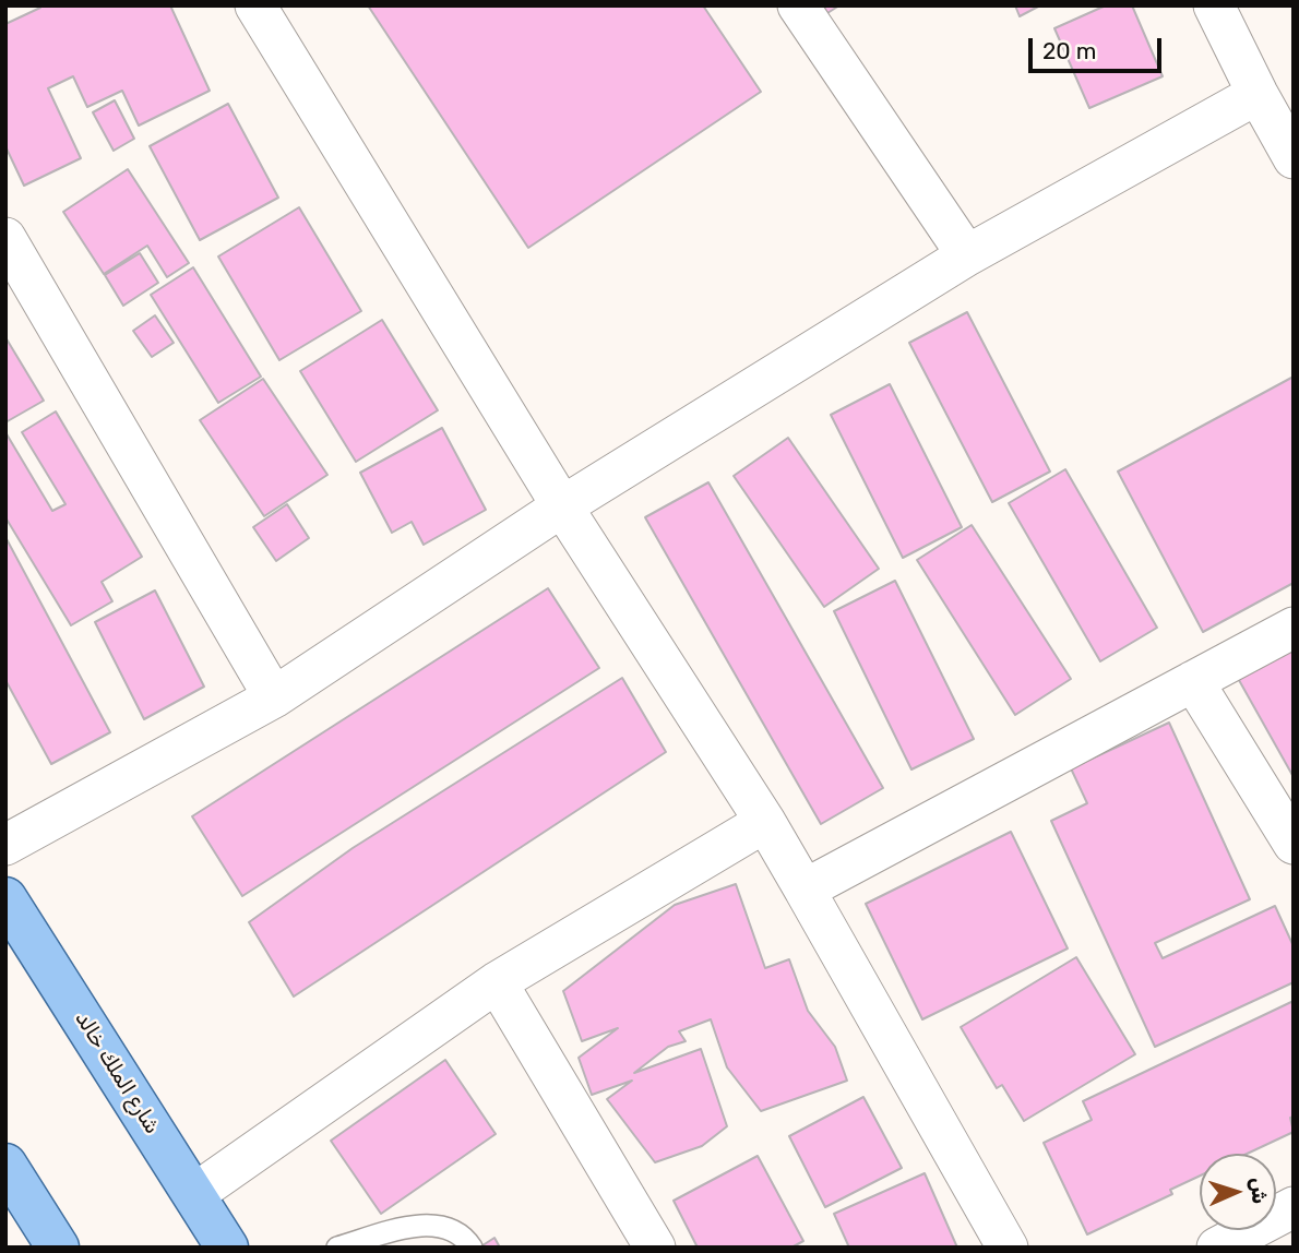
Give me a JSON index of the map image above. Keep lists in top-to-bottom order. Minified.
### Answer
{"streets":{"main road":["شارع الملك خالد"]},"scale_bar":"20 m","north":"right"}
